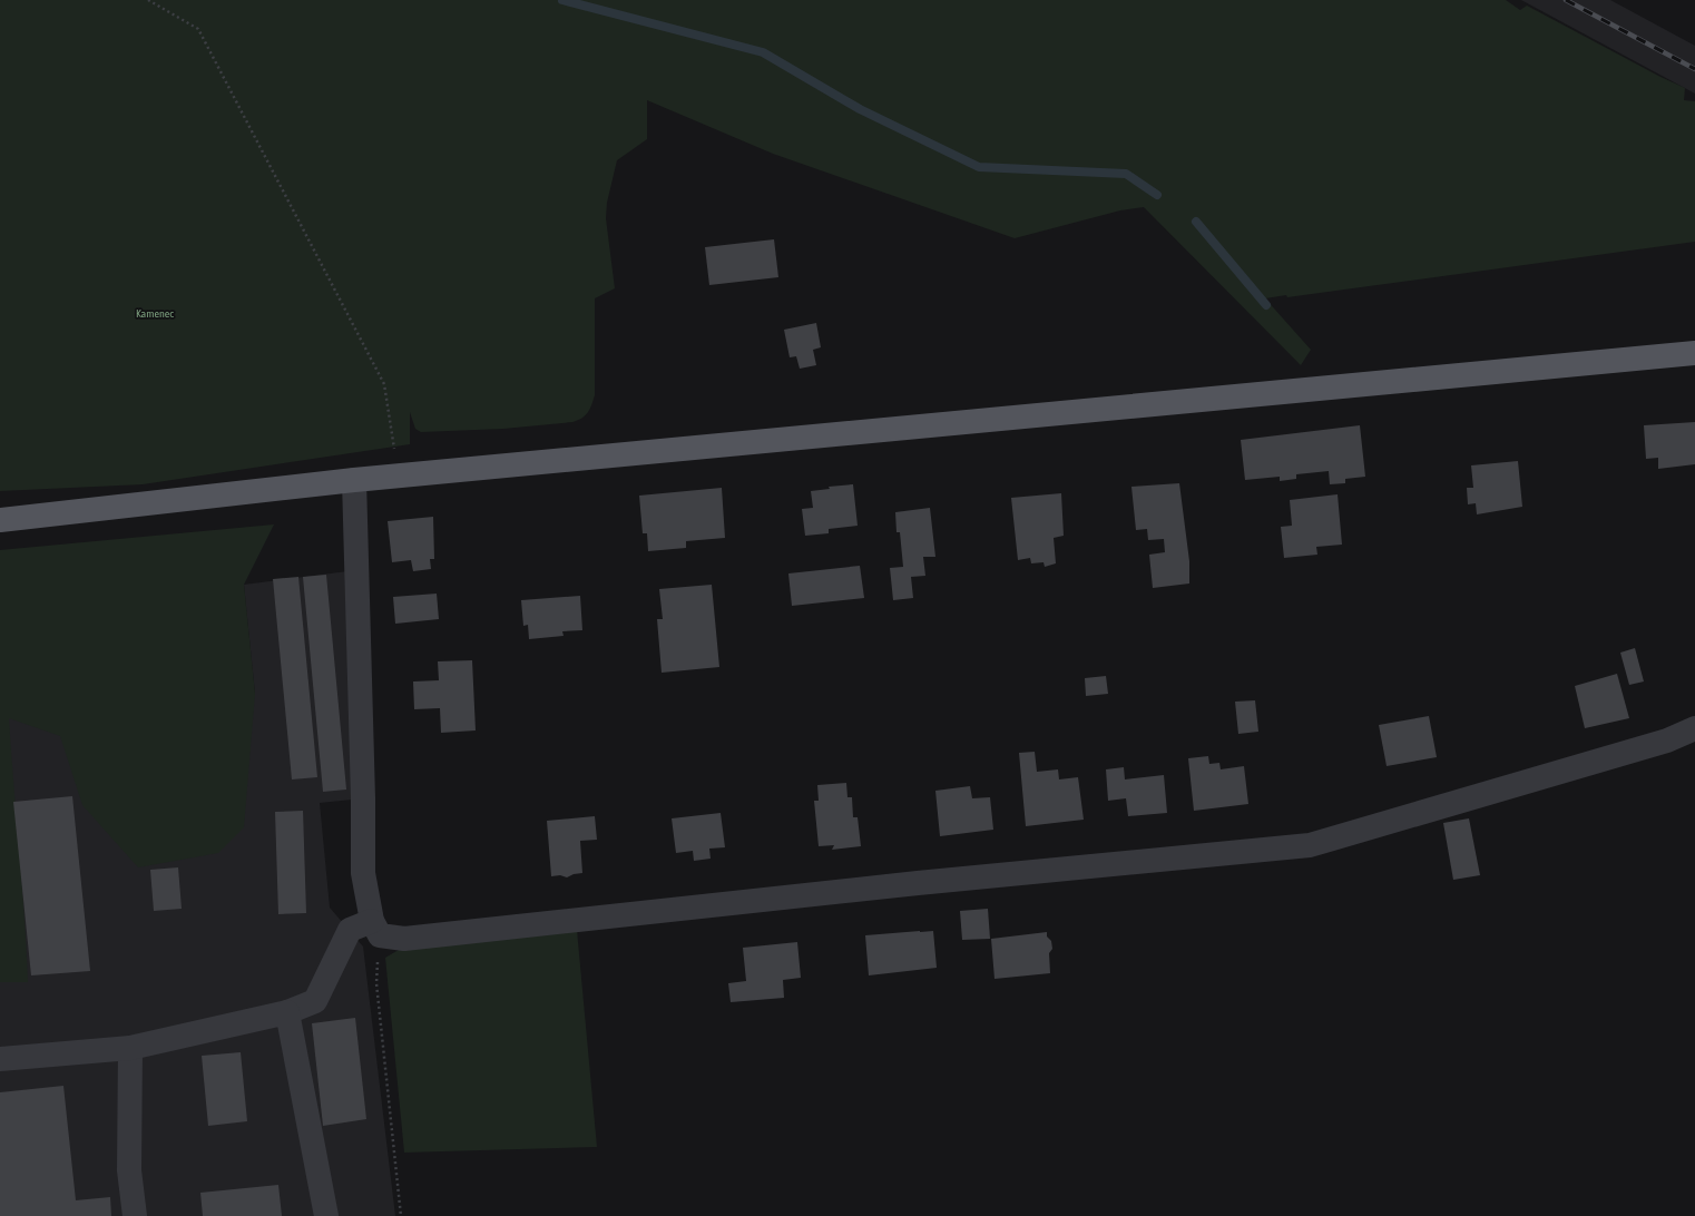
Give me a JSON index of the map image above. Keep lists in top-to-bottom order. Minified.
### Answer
{"parks":["Kamenec"]}
